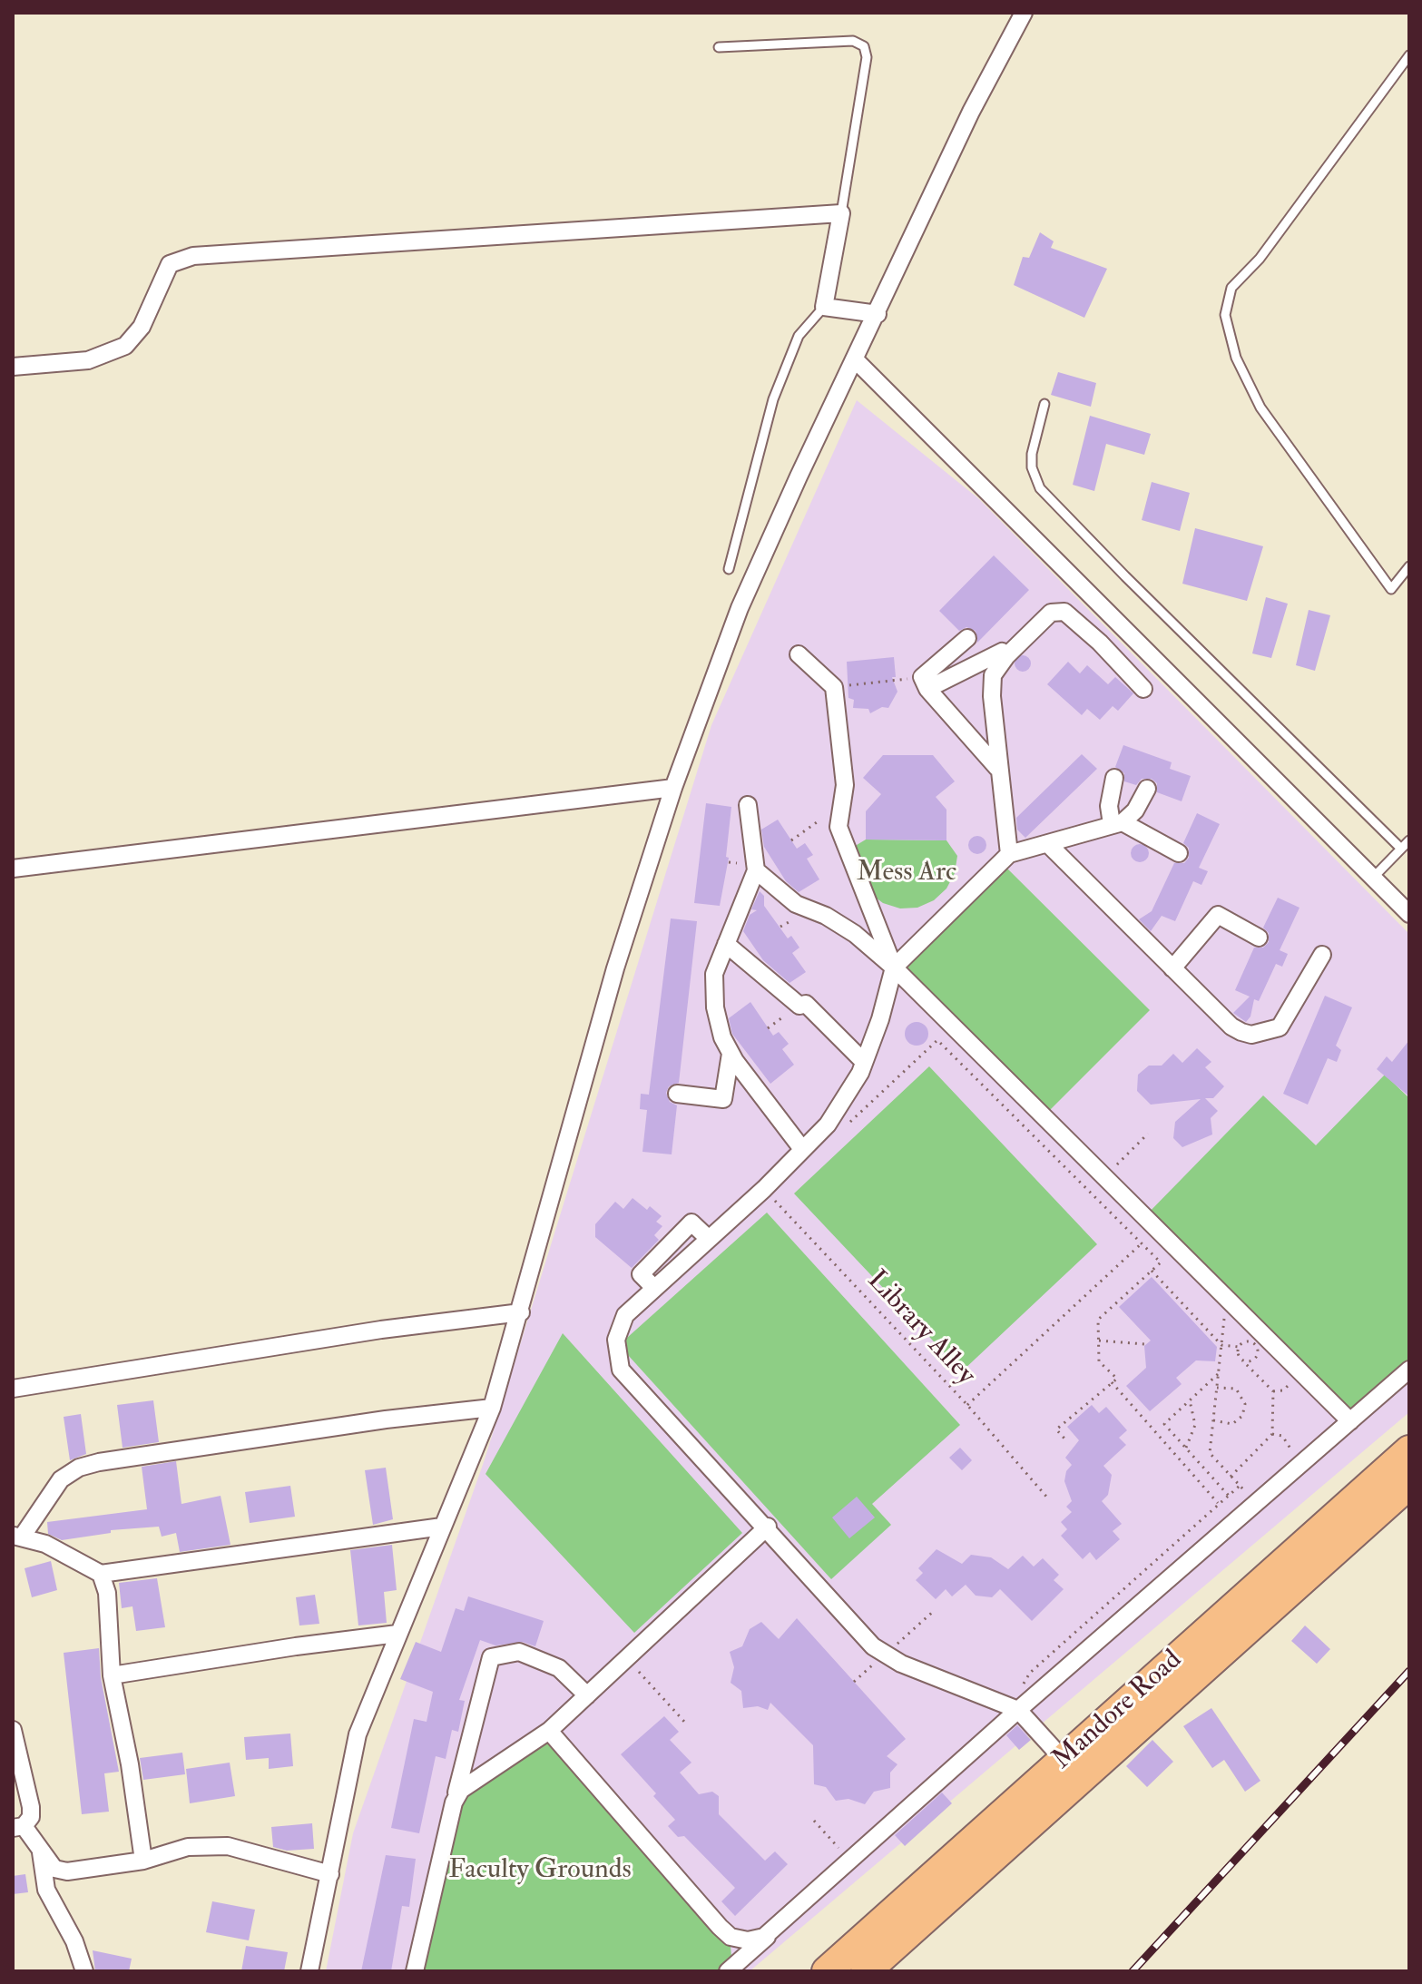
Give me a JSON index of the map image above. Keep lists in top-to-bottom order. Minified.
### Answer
{"streets":{"highway":["Mandore Road"],"path":["Library Alley"]},"parks":["Mess Arc","Faculty Grounds"]}
